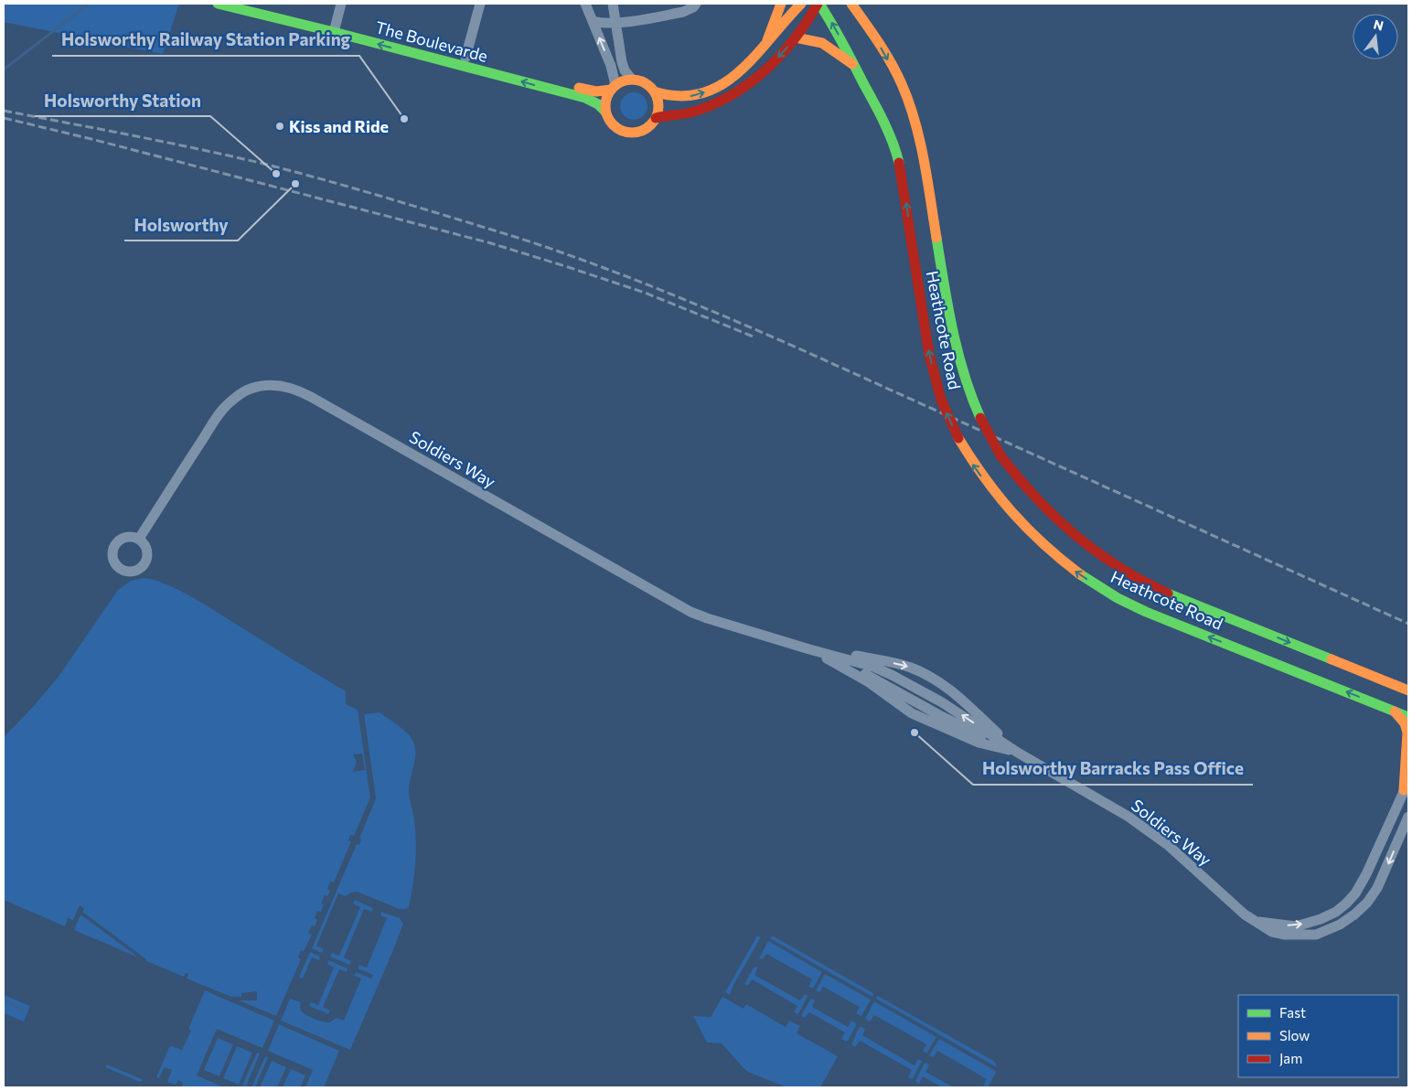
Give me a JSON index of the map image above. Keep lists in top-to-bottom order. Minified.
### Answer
{"streets":{"main road":["The Boulevarde","Heathcote Road"],"street":["Soldiers Way"]},"places":["Holsworthy Railway Station Parking","Kiss and Ride","Holsworthy Station","Holsworthy","Holsworthy Barracks Pass Office"],"legend":["Fast","Slow","Jam"],"north":"top"}
